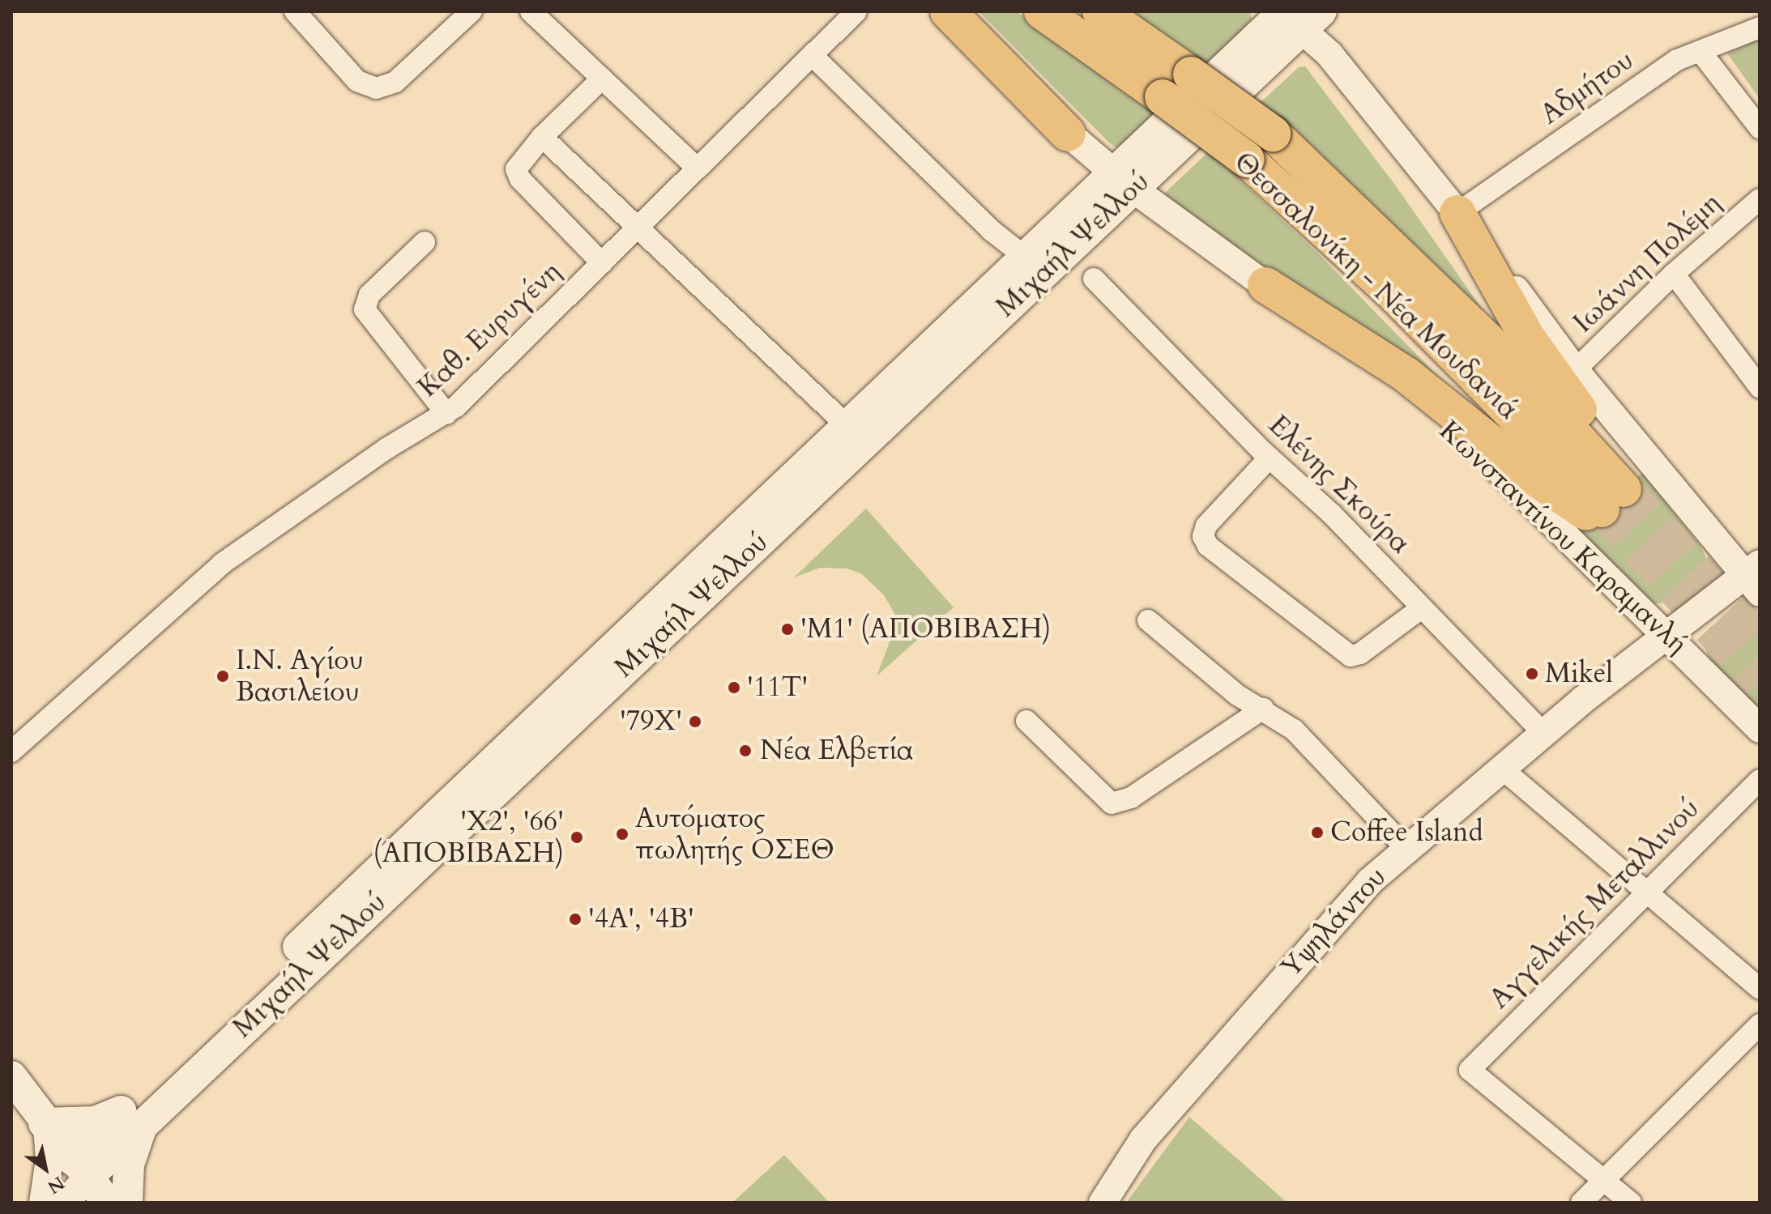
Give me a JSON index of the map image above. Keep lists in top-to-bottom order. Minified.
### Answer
{"streets":{"highway":["Θεσσαλονίκη - Νέα Μουδανιά"],"main road":["Μιχαήλ Ψελλού"],"street":["Αδμήτου","Ιωάννη Πολέμη","Καθ. Ευρυγένη","Ελένης Σκούρα","Κωνσταντίνου Καραμανλή","Αγγελικής Μεταλλινού","Υψηλάντου"]},"crossings":[["Μιχαήλ Ψελλού","Κωνσταντίνου Καραμανλή"],["Ελένης Σκούρα","Υψηλάντου"],["Κωνσταντίνου Καραμανλή","Υψηλάντου"]],"places":["'Μ1' (ΑΠΟΒΙΒΑΣΗ)","Mikel","Ι.Ν. Αγίου Βασιλείου","'11Τ'","'79Χ'","Νέα Ελβετία","Coffee Island","Αυτόματος πωλητής ΟΣΕΘ","'Χ2', '66' (ΑΠΟΒΙΒΑΣΗ)","'4Α', '4Β'"],"north":"bottom right"}
